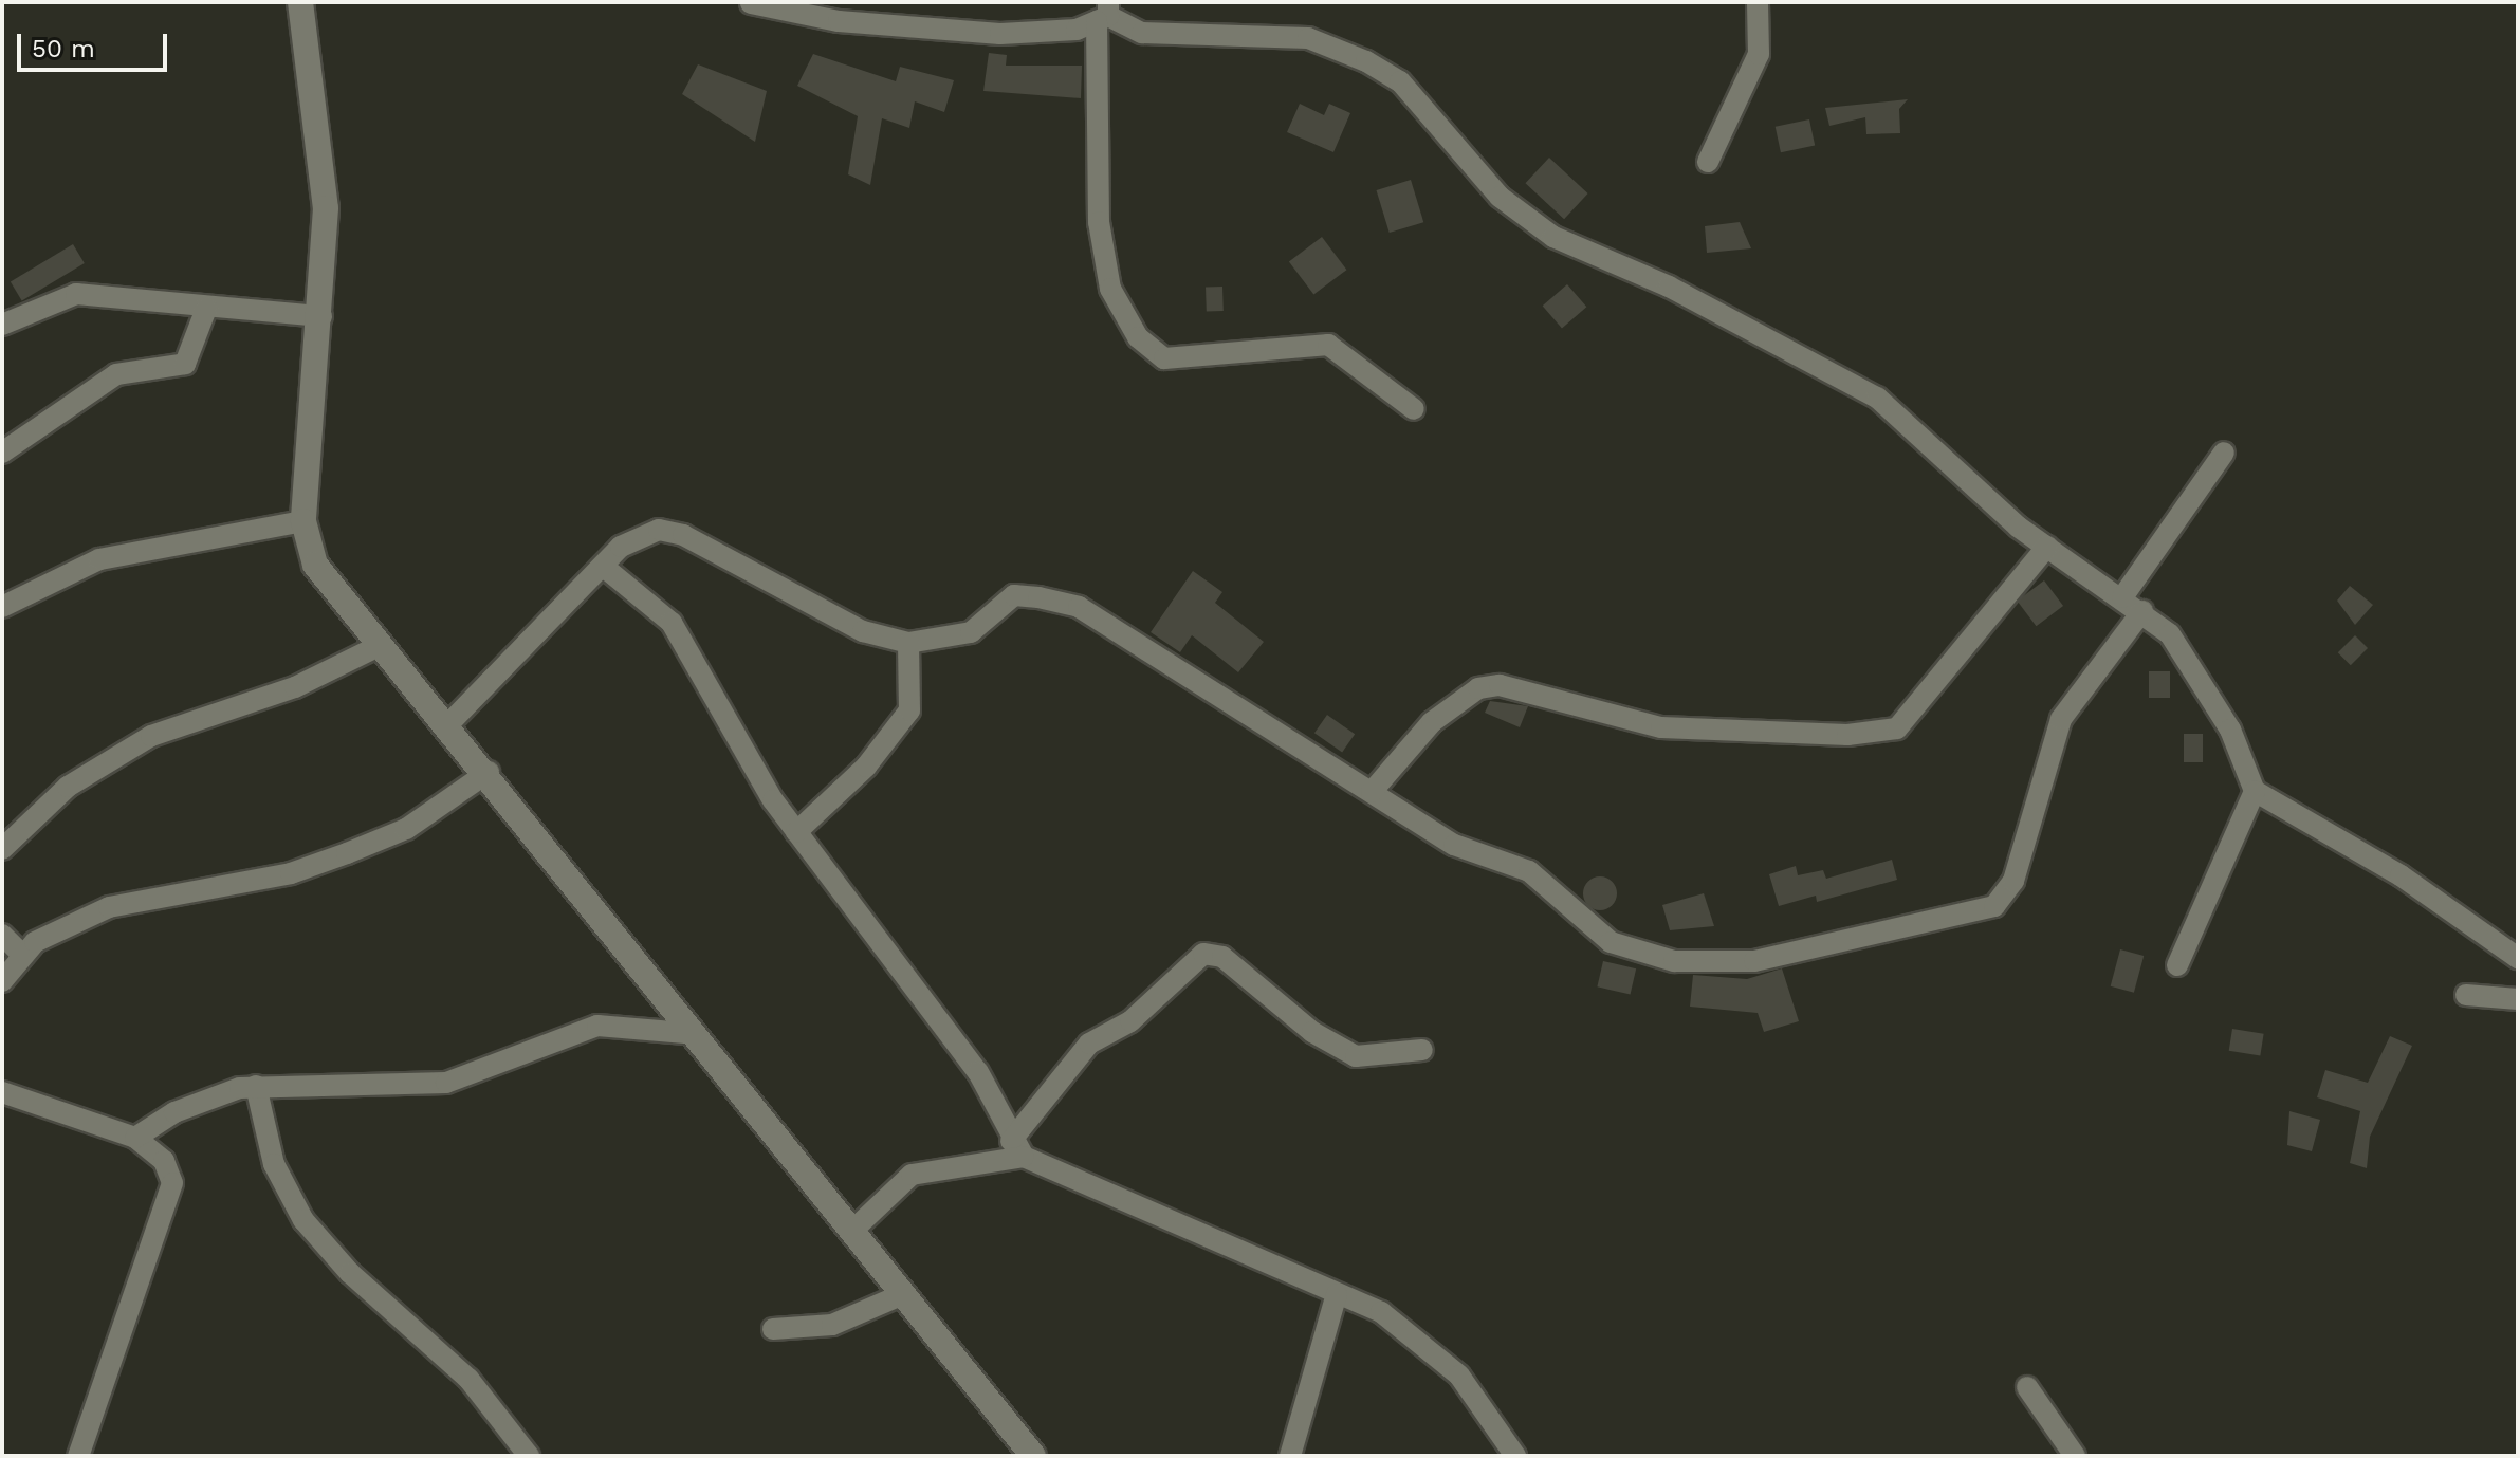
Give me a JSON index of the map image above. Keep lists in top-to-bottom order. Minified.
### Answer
{"scale_bar":"50 m"}
